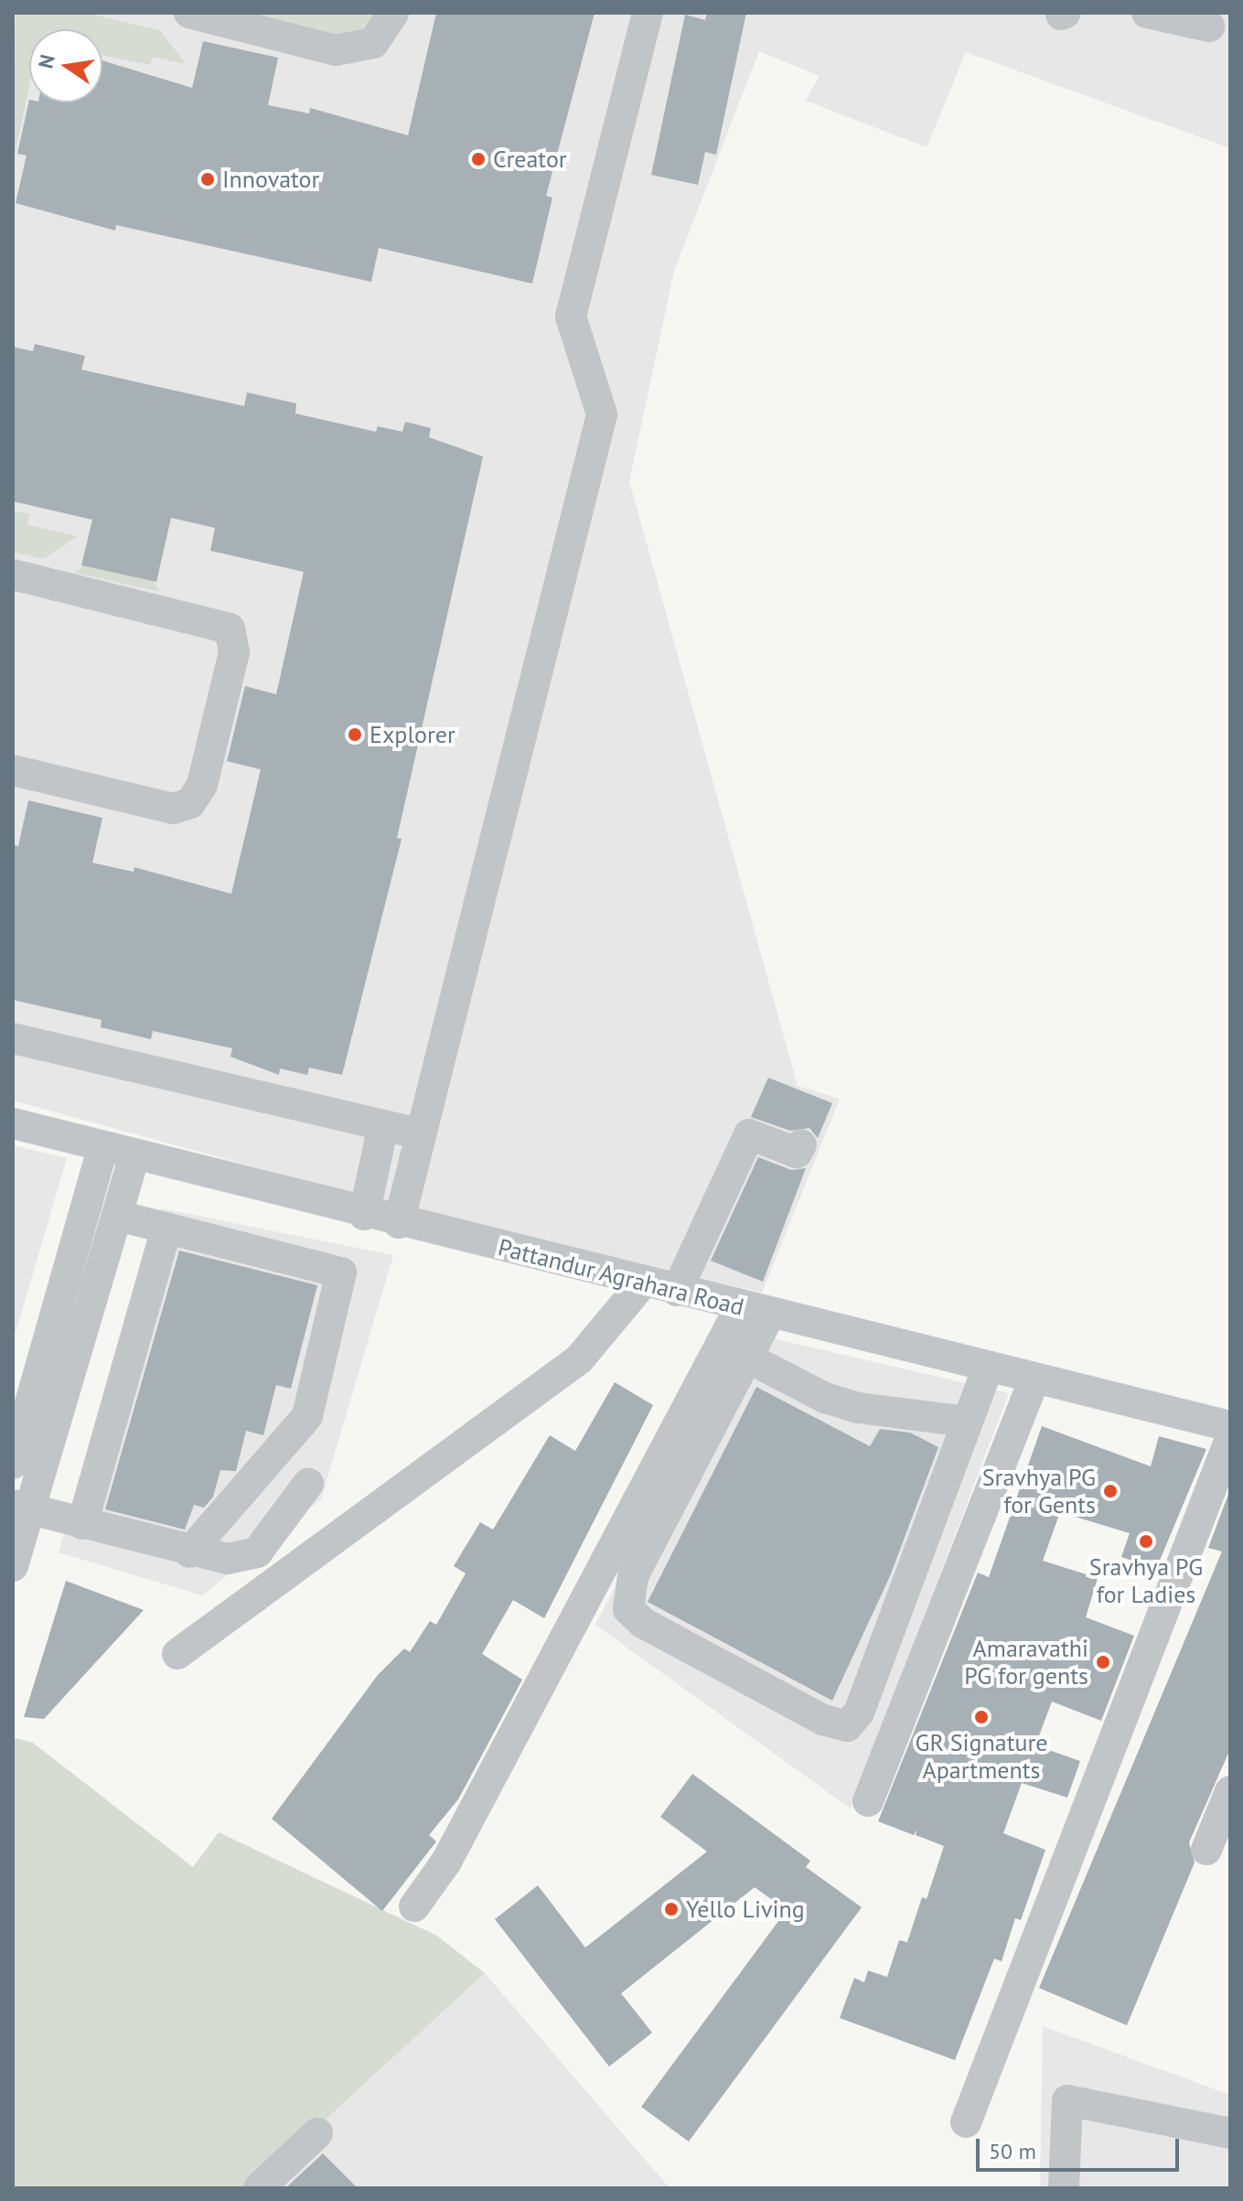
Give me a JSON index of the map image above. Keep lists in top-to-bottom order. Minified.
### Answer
{"streets":{"street":["Pattandur Agrahara Road"]},"places":["Creator","Innovator","Explorer","Sravhya PG for Gents","Sravhya PG for Ladies","Amaravathi PG for gents","GR Signature Apartments","Yello Living"],"scale_bar":"50 m","north":"left"}
